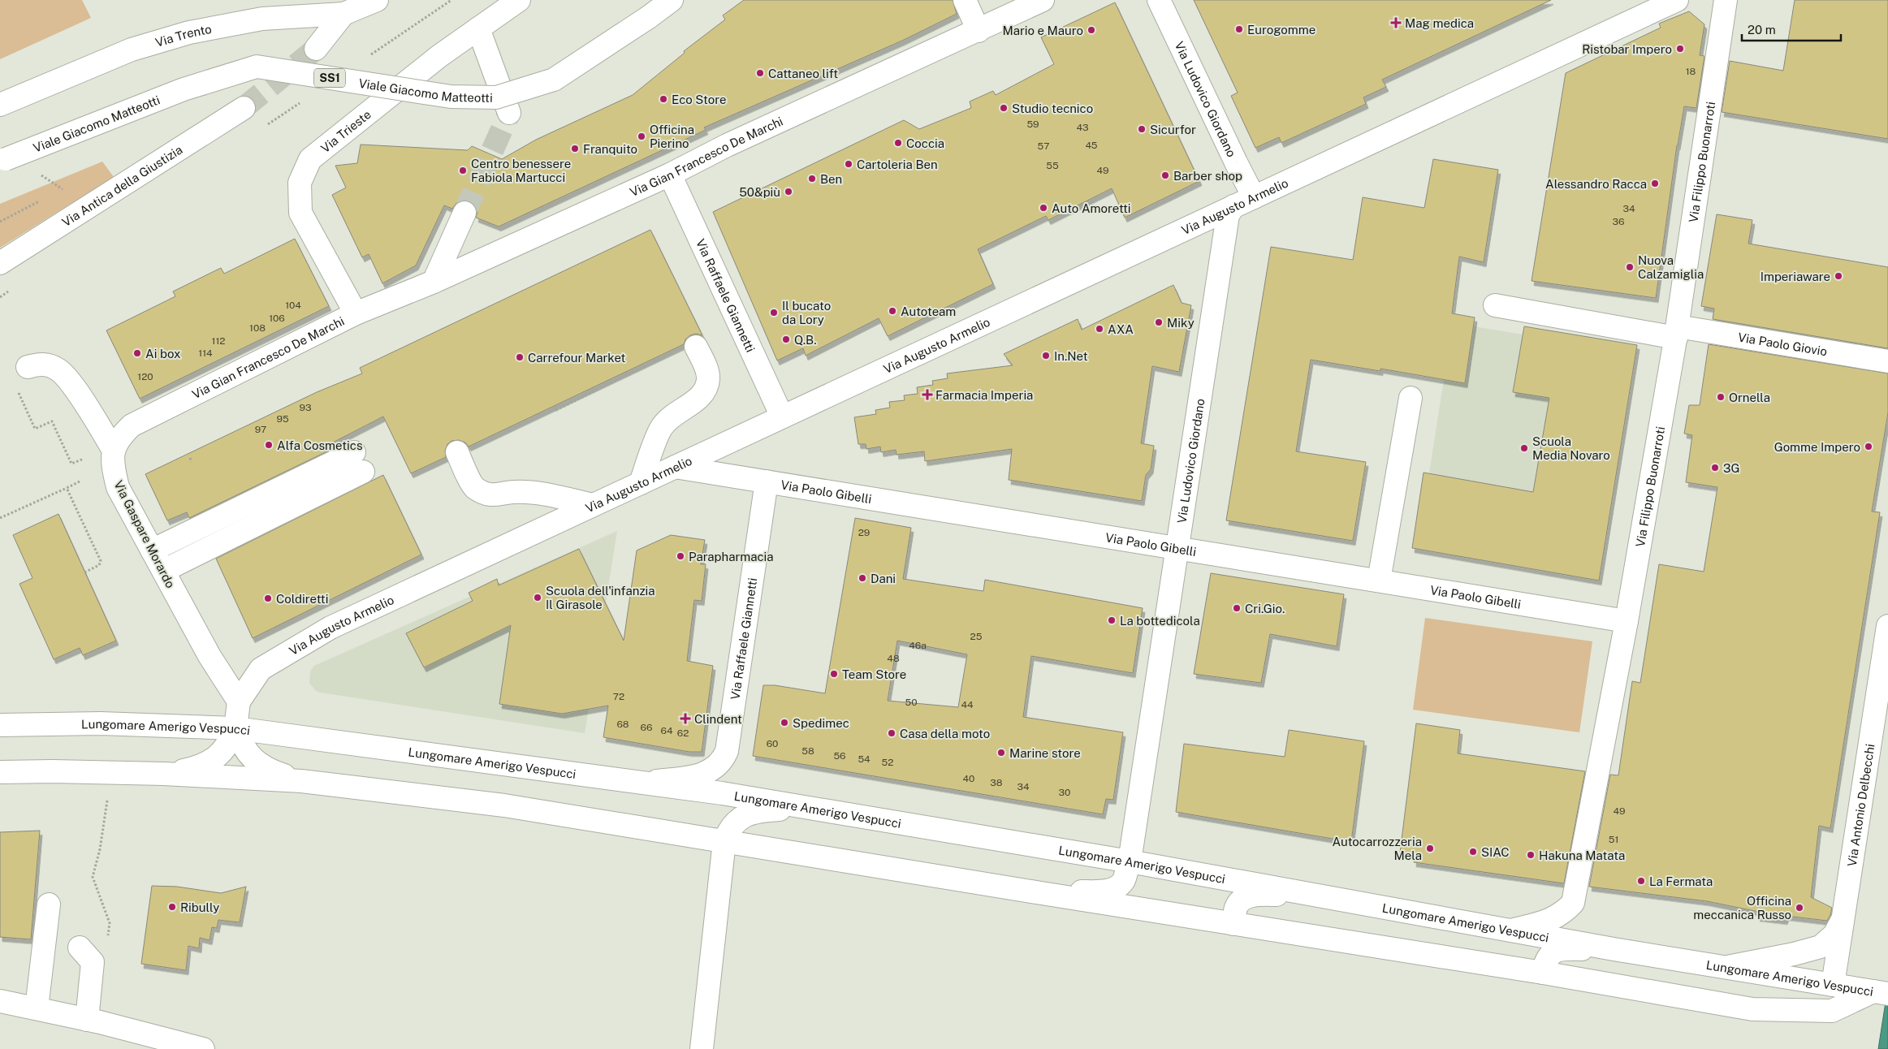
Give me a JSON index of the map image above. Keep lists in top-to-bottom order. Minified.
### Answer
{"streets":{"street":["Via Trento","SS1","Viale Giacomo Matteotti","Via Ludovico Giordano","Via Trieste","Via Gian Francesco De Marchi","Via Filippo Buonarroti","Via Antica della Giustizia","Via Augusto Armelio","Via Raffaele Giannetti","Via Paolo Giovio","Via Paolo Gibelli","Via Gaspare Morardo","Lungomare Amerigo Vespucci","Via Antonio Delbecchi"]},"crossings":[["Via Ludovico Giordano","Via Augusto Armelio"],["Via Ludovico Giordano","Via Paolo Gibelli"],["Via Ludovico Giordano","Lungomare Amerigo Vespucci"],["Via Trieste","Via Gian Francesco De Marchi"],["Via Gian Francesco De Marchi","Via Raffaele Giannetti"],["Via Gian Francesco De Marchi","Via Gaspare Morardo"],["Via Filippo Buonarroti","Via Paolo Giovio"],["Via Filippo Buonarroti","Via Paolo Gibelli"],["Via Filippo Buonarroti","Lungomare Amerigo Vespucci"],["Via Augusto Armelio","Via Raffaele Giannetti"],["Via Augusto Armelio","Via Paolo Gibelli"],["Via Augusto Armelio","Via Gaspare Morardo"],["Via Augusto Armelio","Lungomare Amerigo Vespucci"],["Via Raffaele Giannetti","Via Paolo Gibelli"],["Via Raffaele Giannetti","Lungomare Amerigo Vespucci"],["Lungomare Amerigo Vespucci","Via Antonio Delbecchi"]],"places":{"health":["Mag medica","Farmacia Imperia","Clindent"],"other":["Eurogomme","Mario e Mauro","Ristobar Impero","Cattaneo lift","Eco Store","Studio tecnico","Sicurfor","Officina Pierino","Coccia","Franquito","Cartoleria Ben","Centro benessere Fabiola Martucci","Barber shop","Ben","Alessandro Racca","50&più","Auto Amoretti","Nuova Calzamiglia","Imperiaware","Autoteam","Il bucato da Lory","Miky","AXA","Q.B.","Ai box","In.Net","Carrefour Market","Ornella","Alfa Cosmetics","Gomme Impero","Scuola Media Novaro","3G","Parapharmacia","Dani","Scuola dell'infanzia Il Girasole","Coldiretti","Cri.Gio.","La bottedicola","Team Store","Spedimec","Casa della moto","Marine store","Autocarrozzeria Mela","SIAC","Hakuna Matata","La Fermata","Ribully","Officina meccanica Russo"]},"house_numbers":["18","59","43","45","57","55","49","34","36","104","106","108","112","114","120","93","95","97","29","25","46a","48","72","50","44","68","66","64","62","60","58","56","54","52","40","38","34","30","49","51"],"scale_bar":"20 m"}
